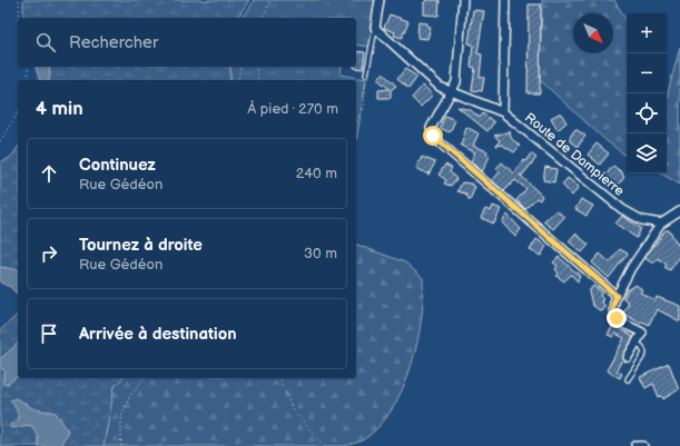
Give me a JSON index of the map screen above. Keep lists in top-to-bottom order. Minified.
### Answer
{"streets":{"street":["Route de Dampierre"]},"north":"bottom right","page":{"map_buttons":["+","−"],"search":"Rechercher","heading":["4 min","À pied · 270 m"],"list":[["Continuez","Rue Gédéon","240 m"],["Tournez à droite","Rue Gédéon","30 m"],"Arrivée à destination"]}}
